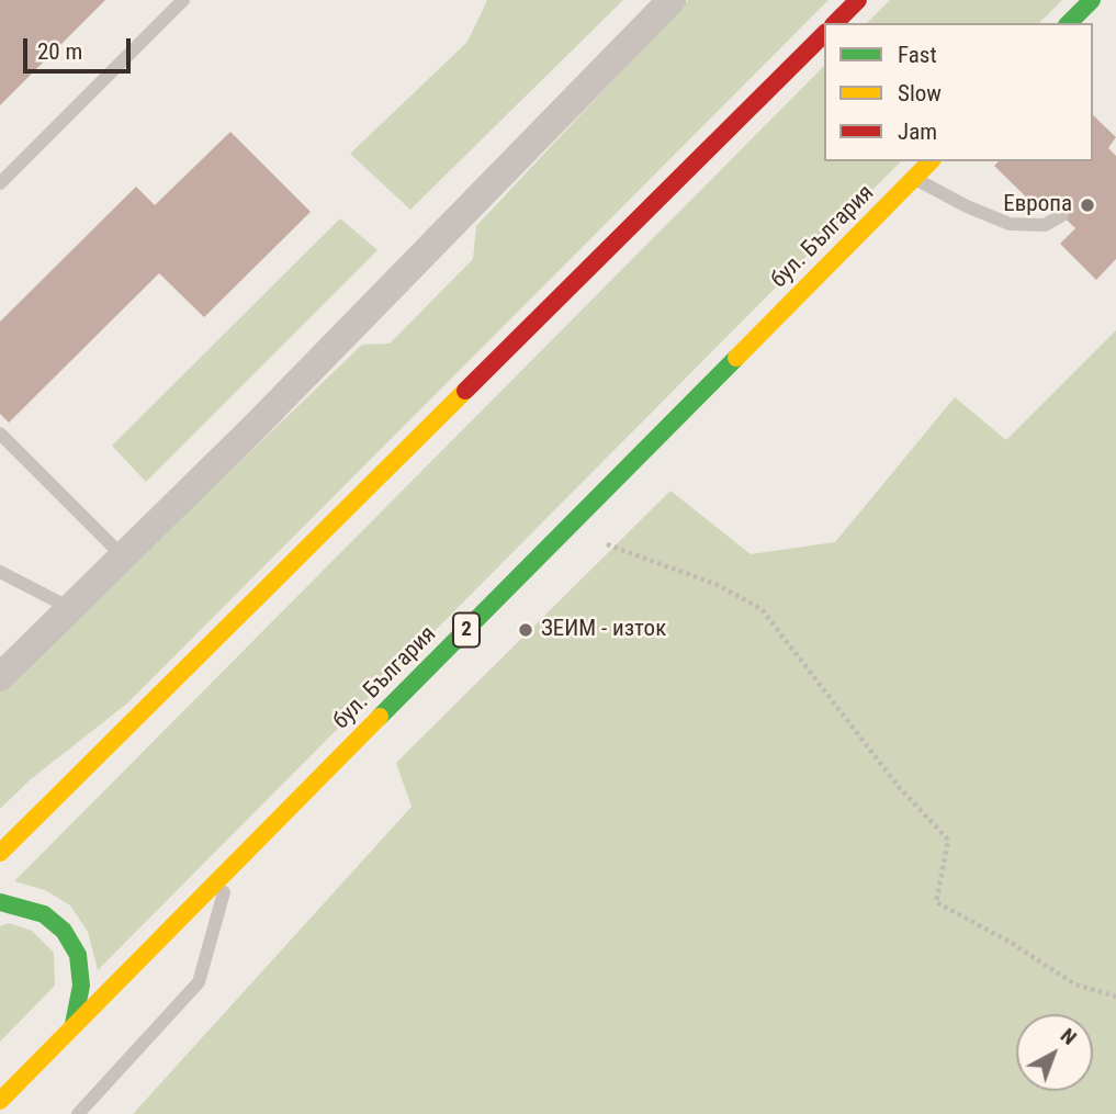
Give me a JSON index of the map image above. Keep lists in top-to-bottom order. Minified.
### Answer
{"streets":{"highway":["бул. България","2"]},"places":["Европа","ЗЕИМ - изток"],"legend":["Fast","Slow","Jam"],"scale_bar":"20 m","north":"top right"}
